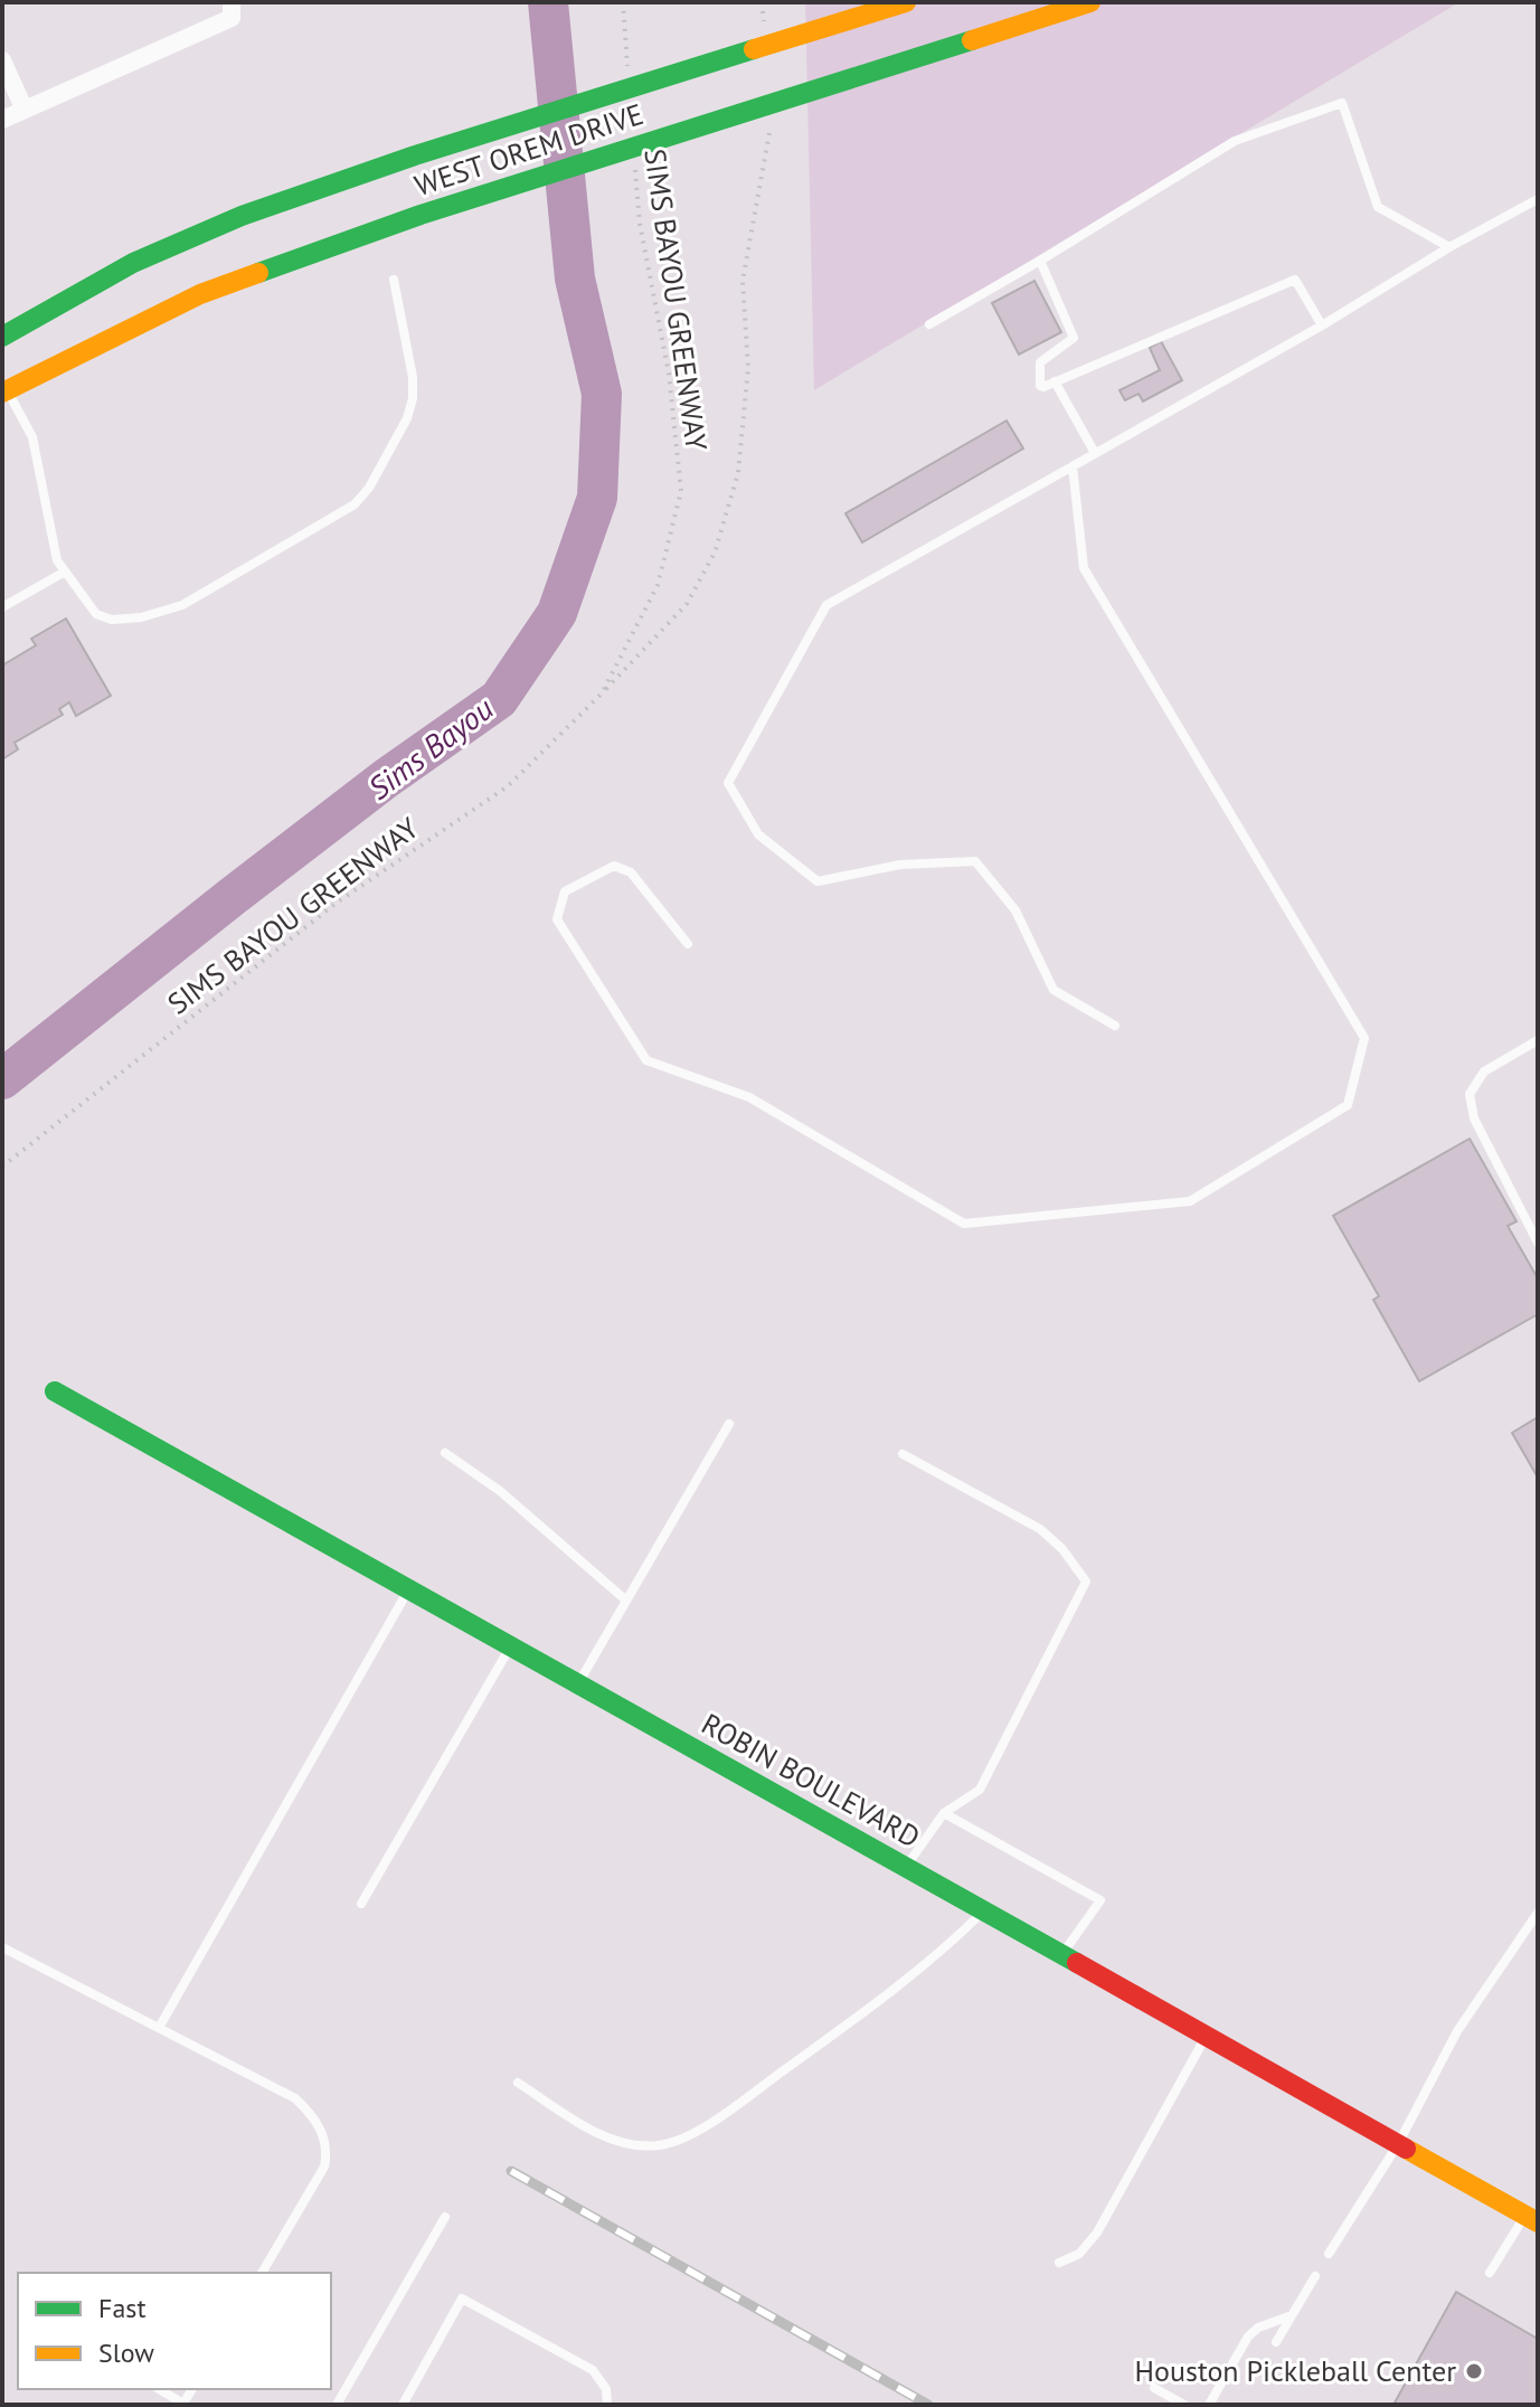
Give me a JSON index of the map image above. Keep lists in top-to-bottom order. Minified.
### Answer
{"streets":{"main road":["WEST OREM DRIVE","ROBIN BOULEVARD"],"path":["SIMS BAYOU GREENWAY"]},"crossings":[["WEST OREM DRIVE","SIMS BAYOU GREENWAY"]],"water":["Sims Bayou"],"places":["Houston Pickleball Center"],"legend":["Fast","Slow"]}
